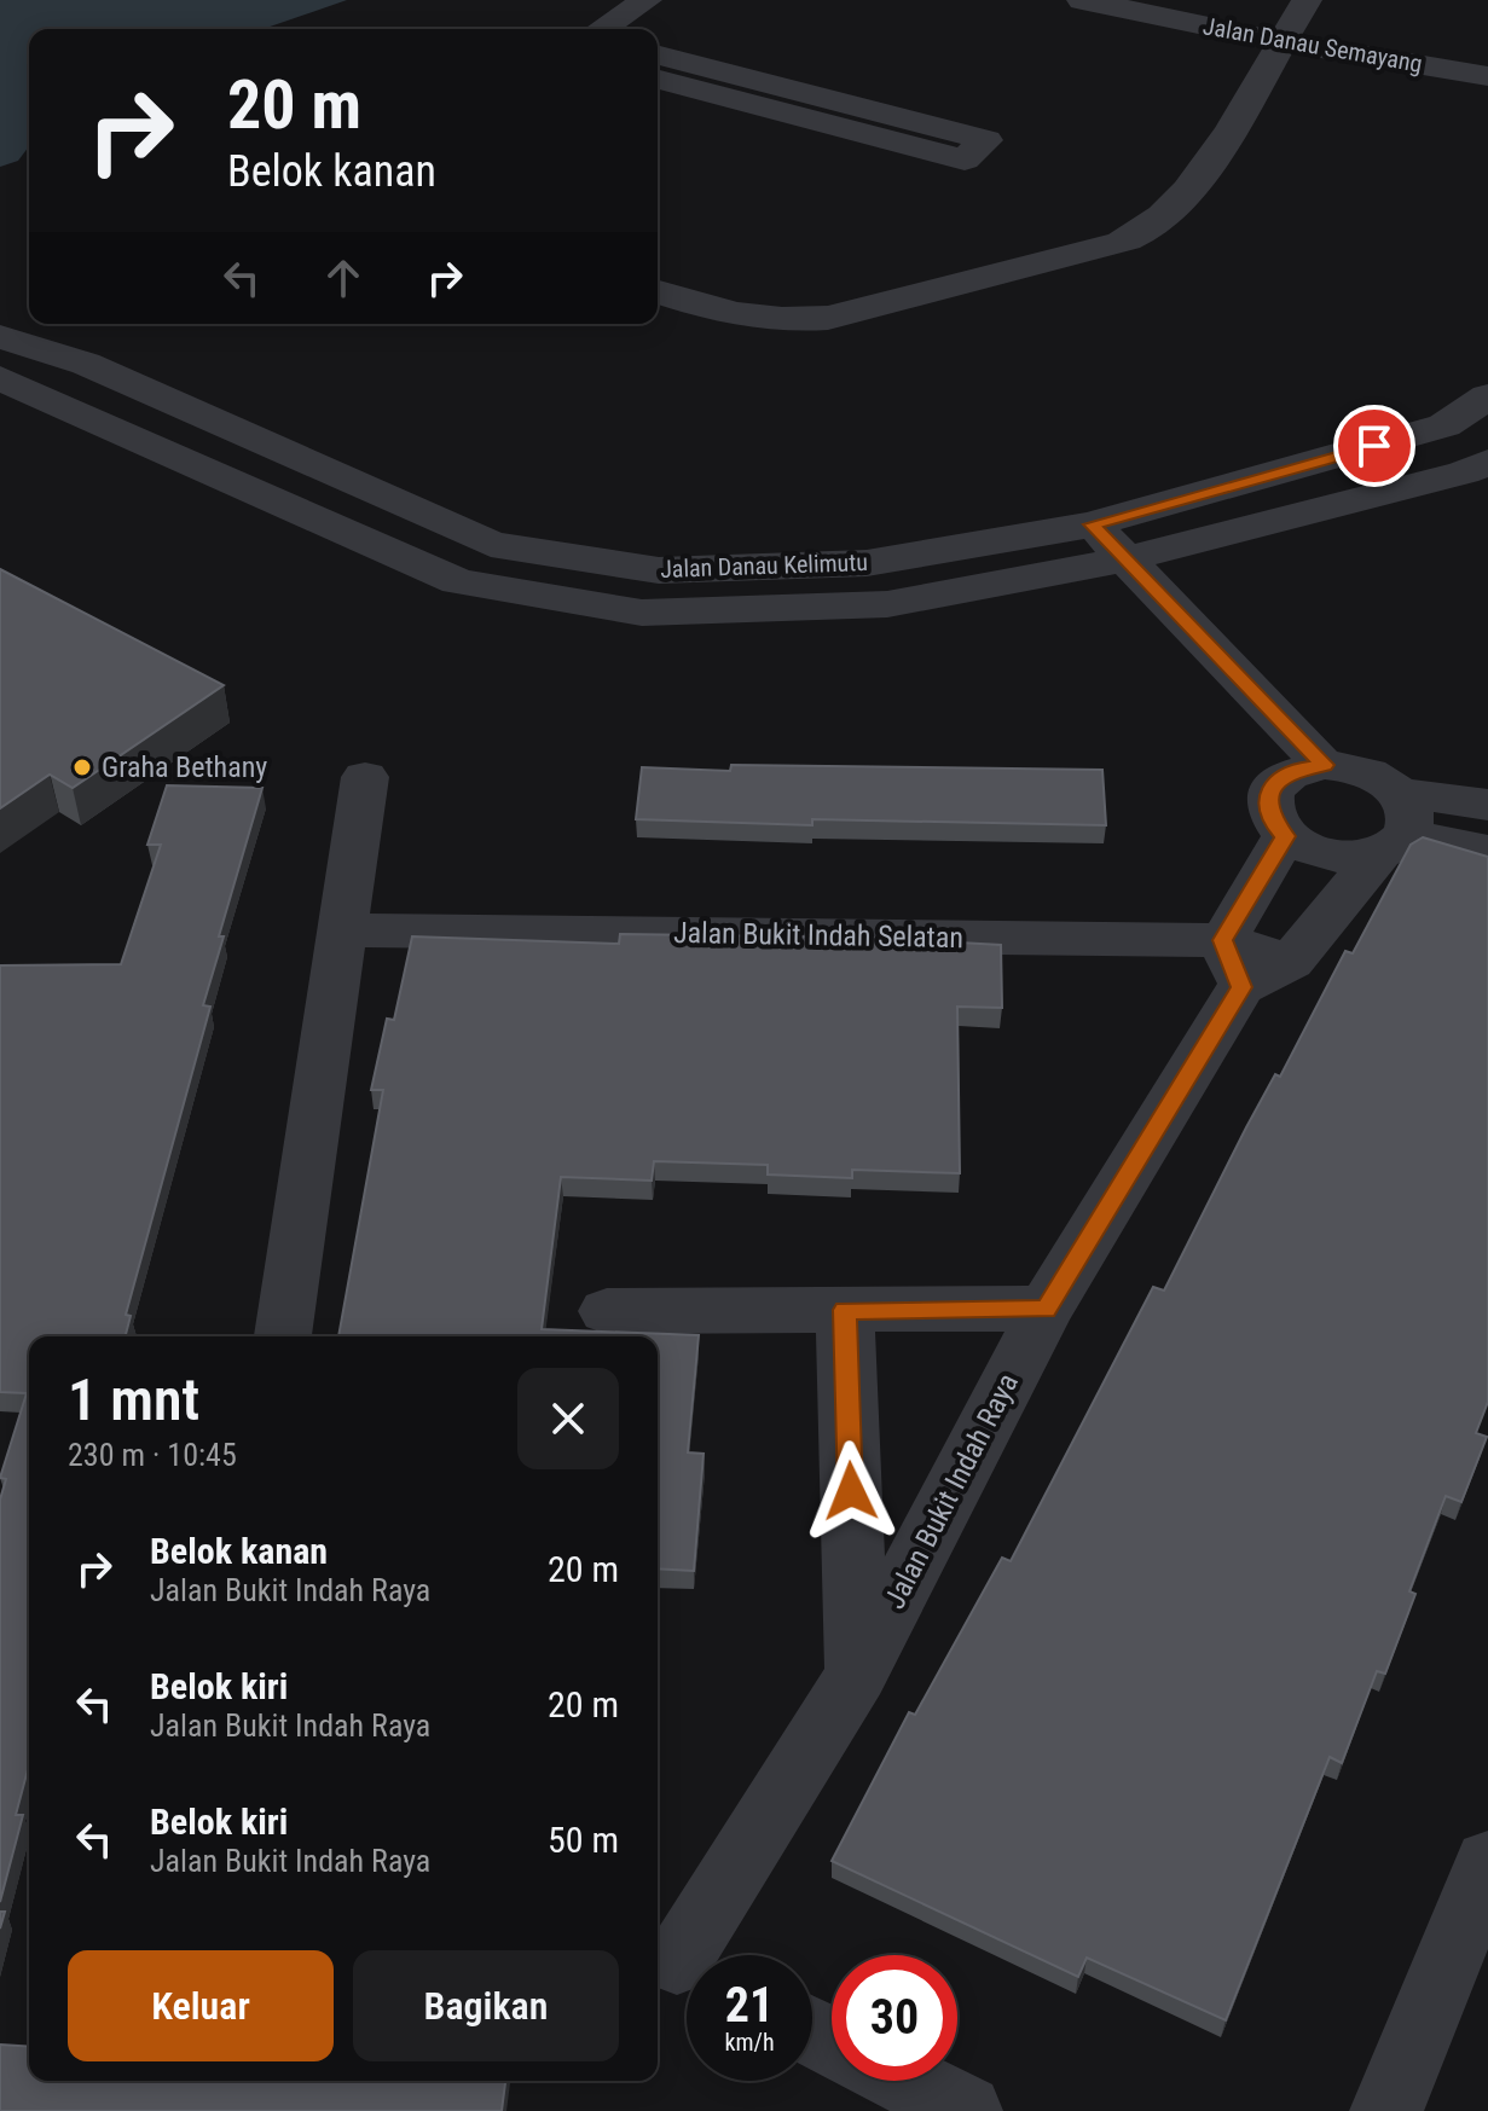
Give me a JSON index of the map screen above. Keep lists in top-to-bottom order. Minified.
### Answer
{"streets":{"street":["Jalan Danau Semayang","Jalan Danau Kelimutu","Jalan Bukit Indah Selatan","Jalan Bukit Indah Raya"]},"crossings":[["Jalan Bukit Indah Selatan","Jalan Bukit Indah Raya"]],"places":["Graha Bethany"],"page":{"turn":["20 m","Belok kanan"],"heading":["1 mnt","230 m · 10:45"],"list":[{"name":"Belok kanan","note":"Jalan Bukit Indah Raya","value":"20 m"},{"name":"Belok kiri","note":"Jalan Bukit Indah Raya","value":"20 m"},{"name":"Belok kiri","note":"Jalan Bukit Indah Raya","value":"50 m"}],"buttons":["Keluar","Bagikan"],"speed":"21 km/h","limit":"30"}}
